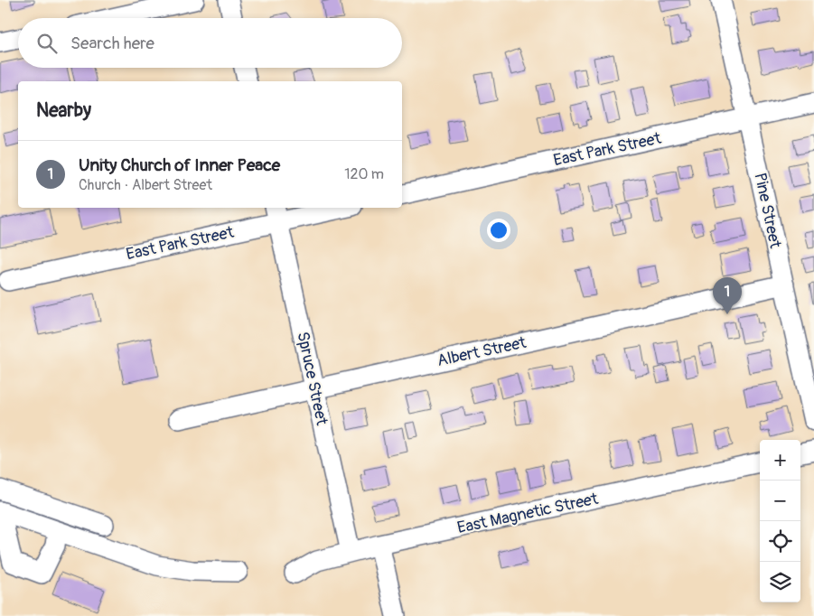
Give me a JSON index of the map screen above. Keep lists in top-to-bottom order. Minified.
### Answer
{"streets":{"street":["East Park Street","Pine Street","Albert Street","Spruce Street","East Magnetic Street"]},"crossings":[["East Park Street","Pine Street"],["East Park Street","Spruce Street"],["Pine Street","Albert Street"],["Albert Street","Spruce Street"],["Spruce Street","East Magnetic Street"]],"page":{"search":"Search here","heading":"Nearby","list":[{"mark":"1","name":"Unity Church of Inner Peace","note":"Church · Albert Street","value":"120 m"}],"pins":"1","map_buttons":["+","−"]}}
